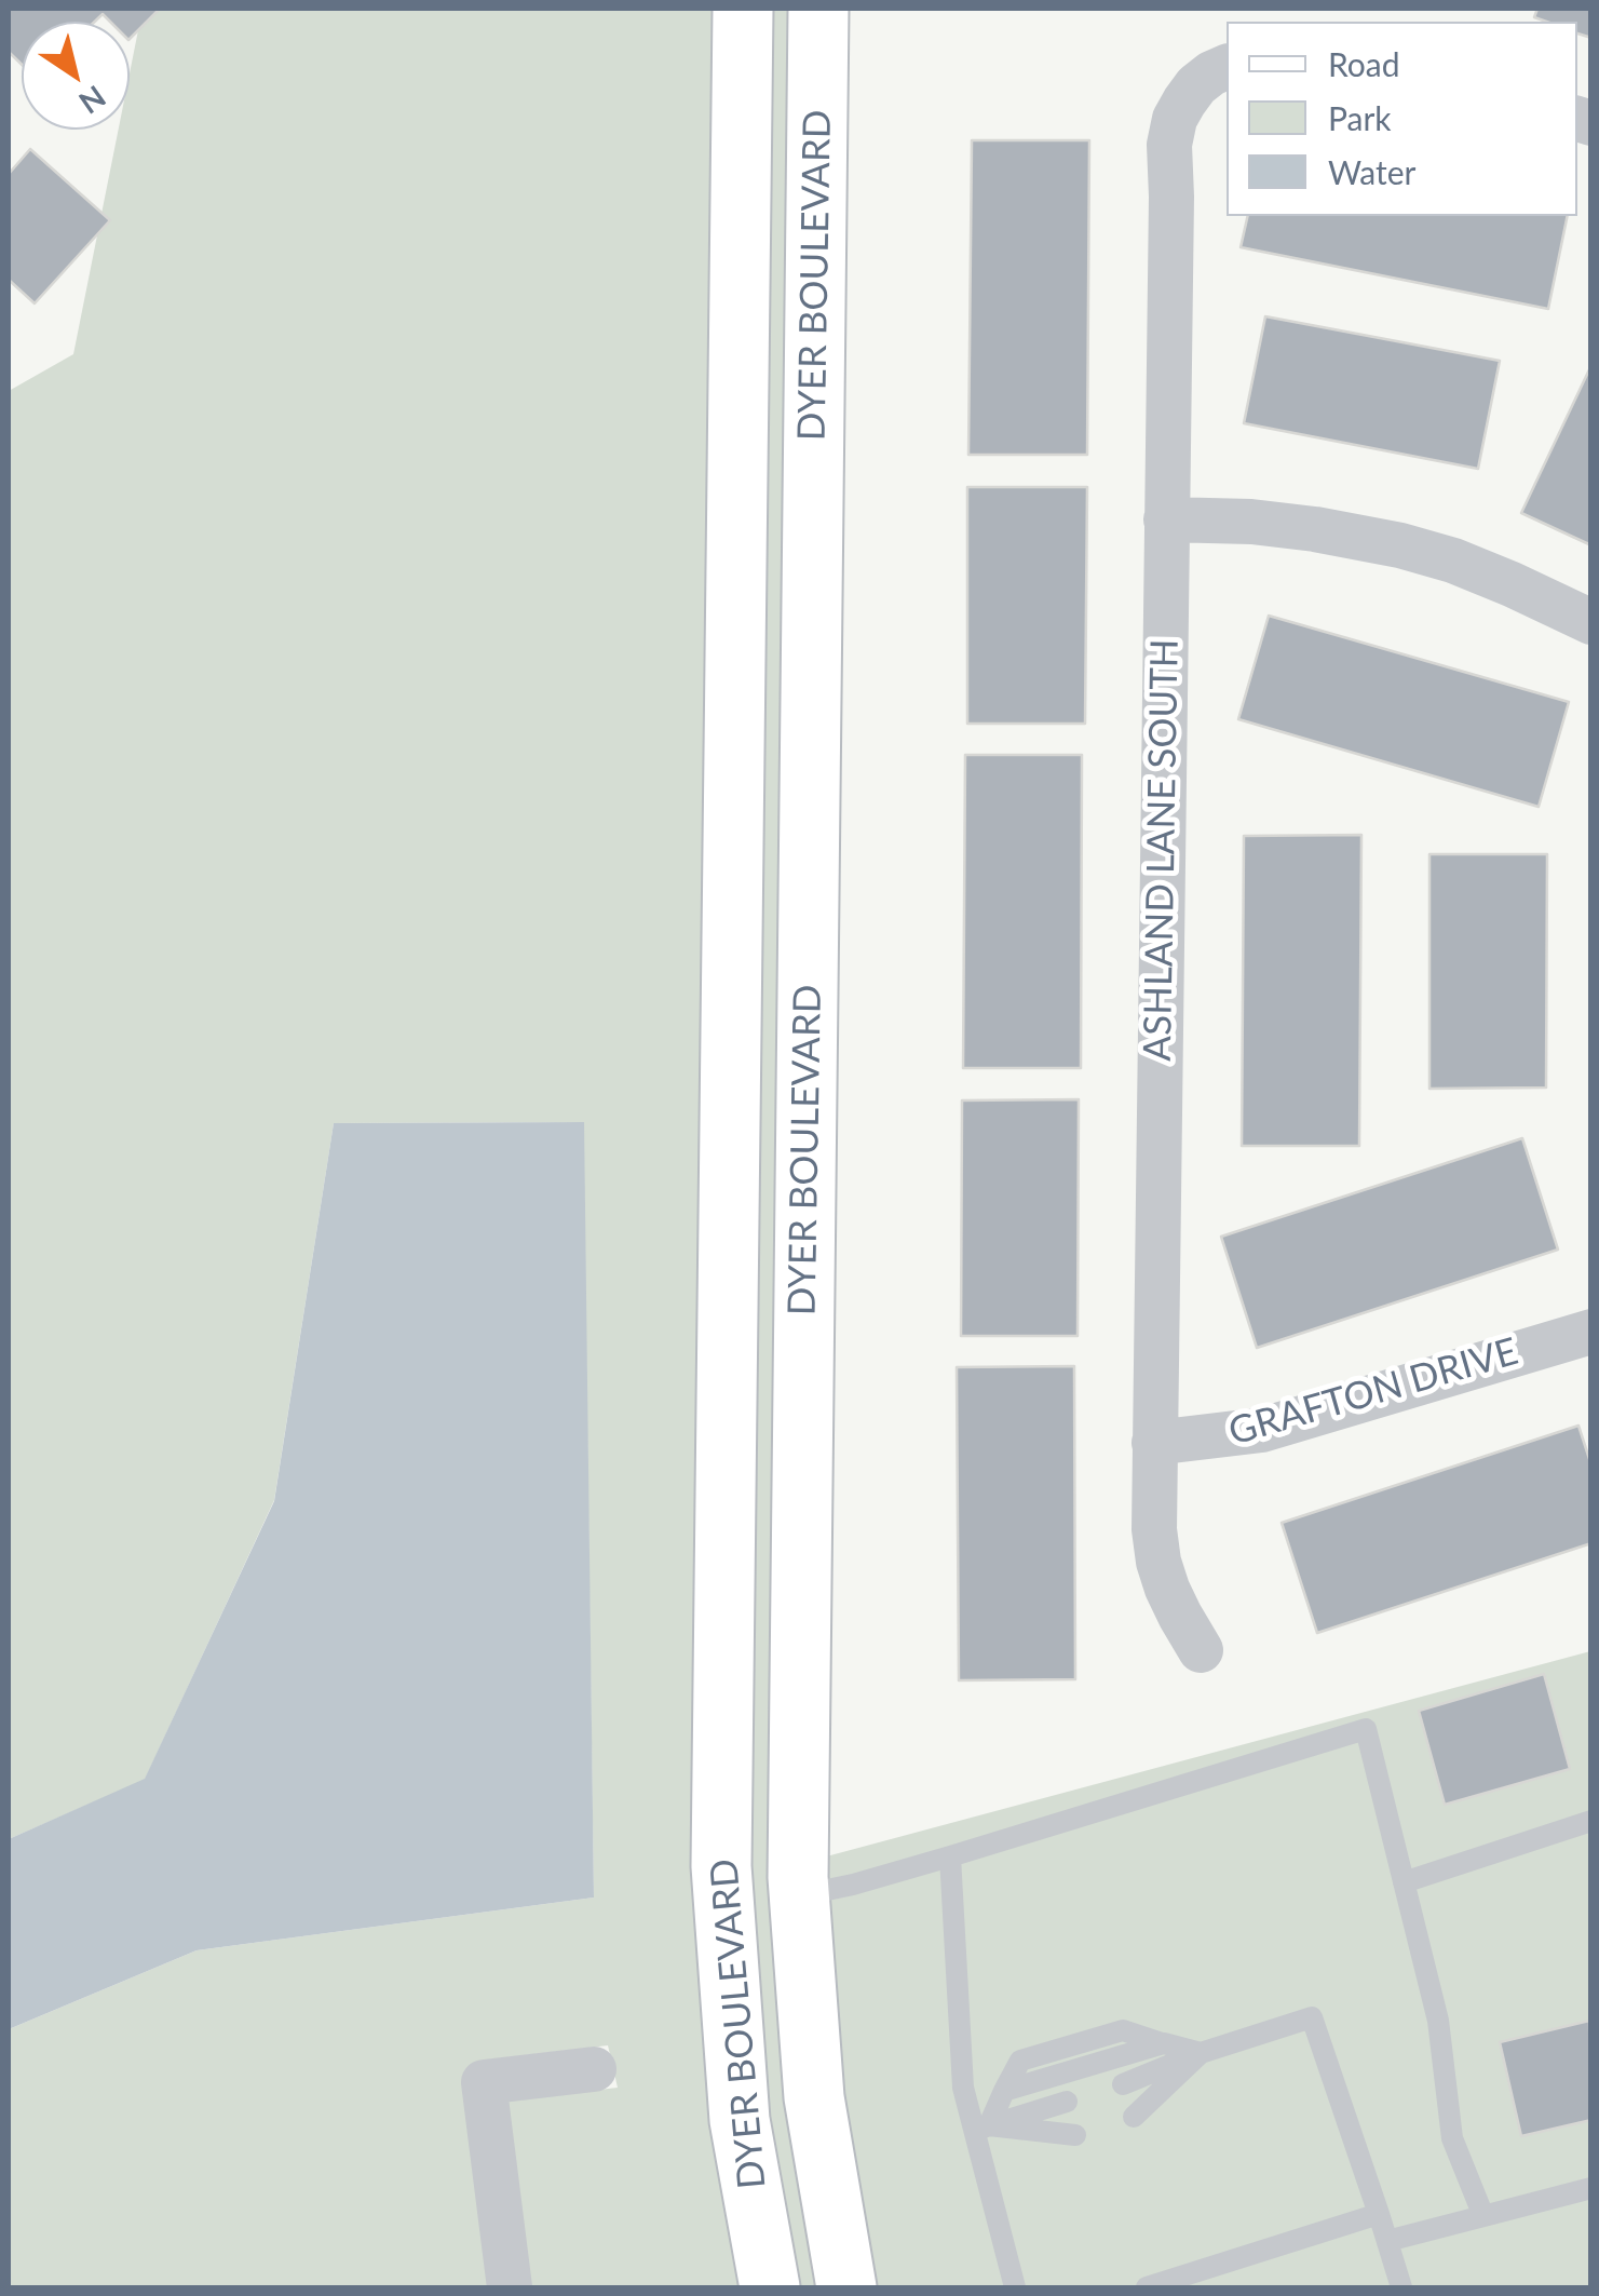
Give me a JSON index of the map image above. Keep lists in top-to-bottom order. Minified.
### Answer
{"streets":{"main road":["DYER BOULEVARD"],"street":["ASHLAND LANE SOUTH","GRAFTON DRIVE"]},"crossings":[["ASHLAND LANE SOUTH","GRAFTON DRIVE"]],"legend":["Road","Park","Water"],"north":"bottom right"}
